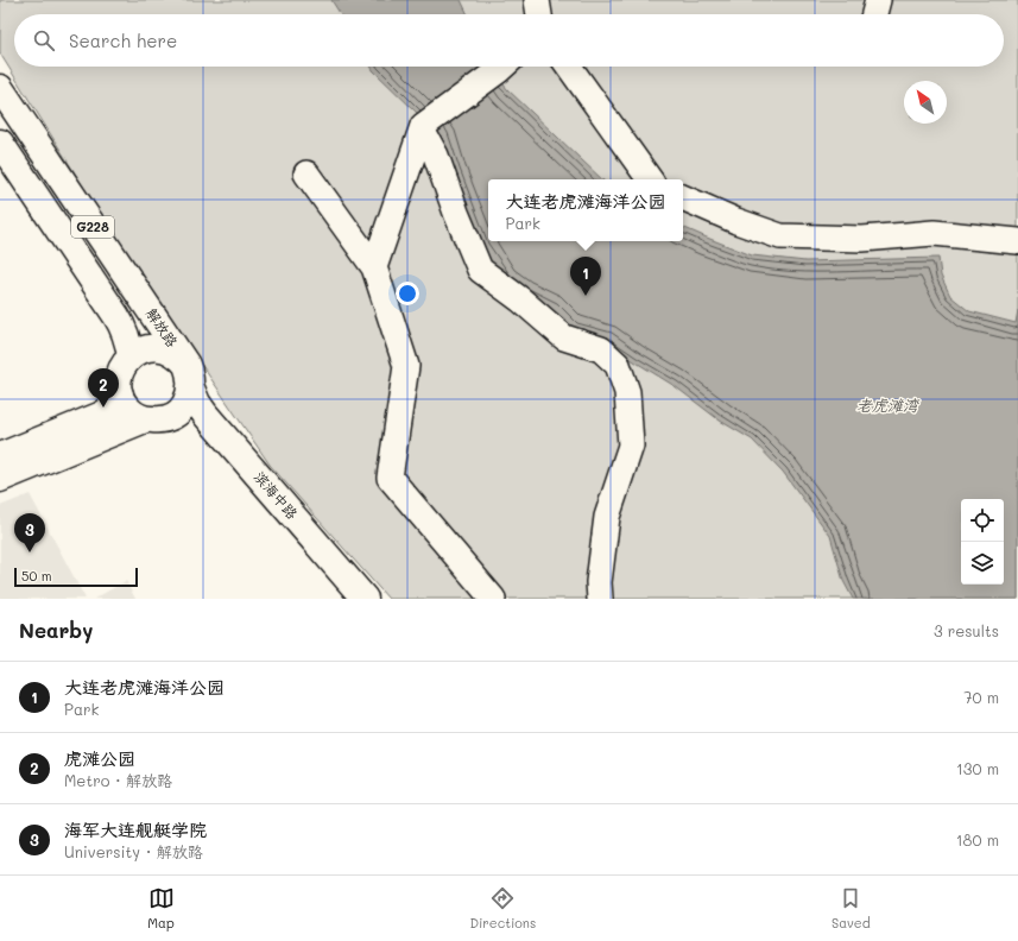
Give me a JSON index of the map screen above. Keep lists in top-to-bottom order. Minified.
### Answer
{"streets":{"main road":["G228","解放路","滨海中路"]},"crossings":[["G228","解放路"],["G228","滨海中路"],["解放路","滨海中路"]],"water":["老虎滩湾"],"scale_bar":"50 m","north":"top left","page":{"search":"Search here","popup":["大连老虎滩海洋公园","Park"],"pins":["1","2","3"],"scale":"50 m","heading":["Nearby","3 results"],"list":[{"mark":"1","name":"大连老虎滩海洋公园","note":"Park","value":"70 m"},{"mark":"2","name":"虎滩公园","note":"Metro · 解放路","value":"130 m"},{"mark":"3","name":"海军大连舰艇学院","note":"University · 解放路","value":"180 m"}],"nav":["Map","Directions","Saved"]}}
